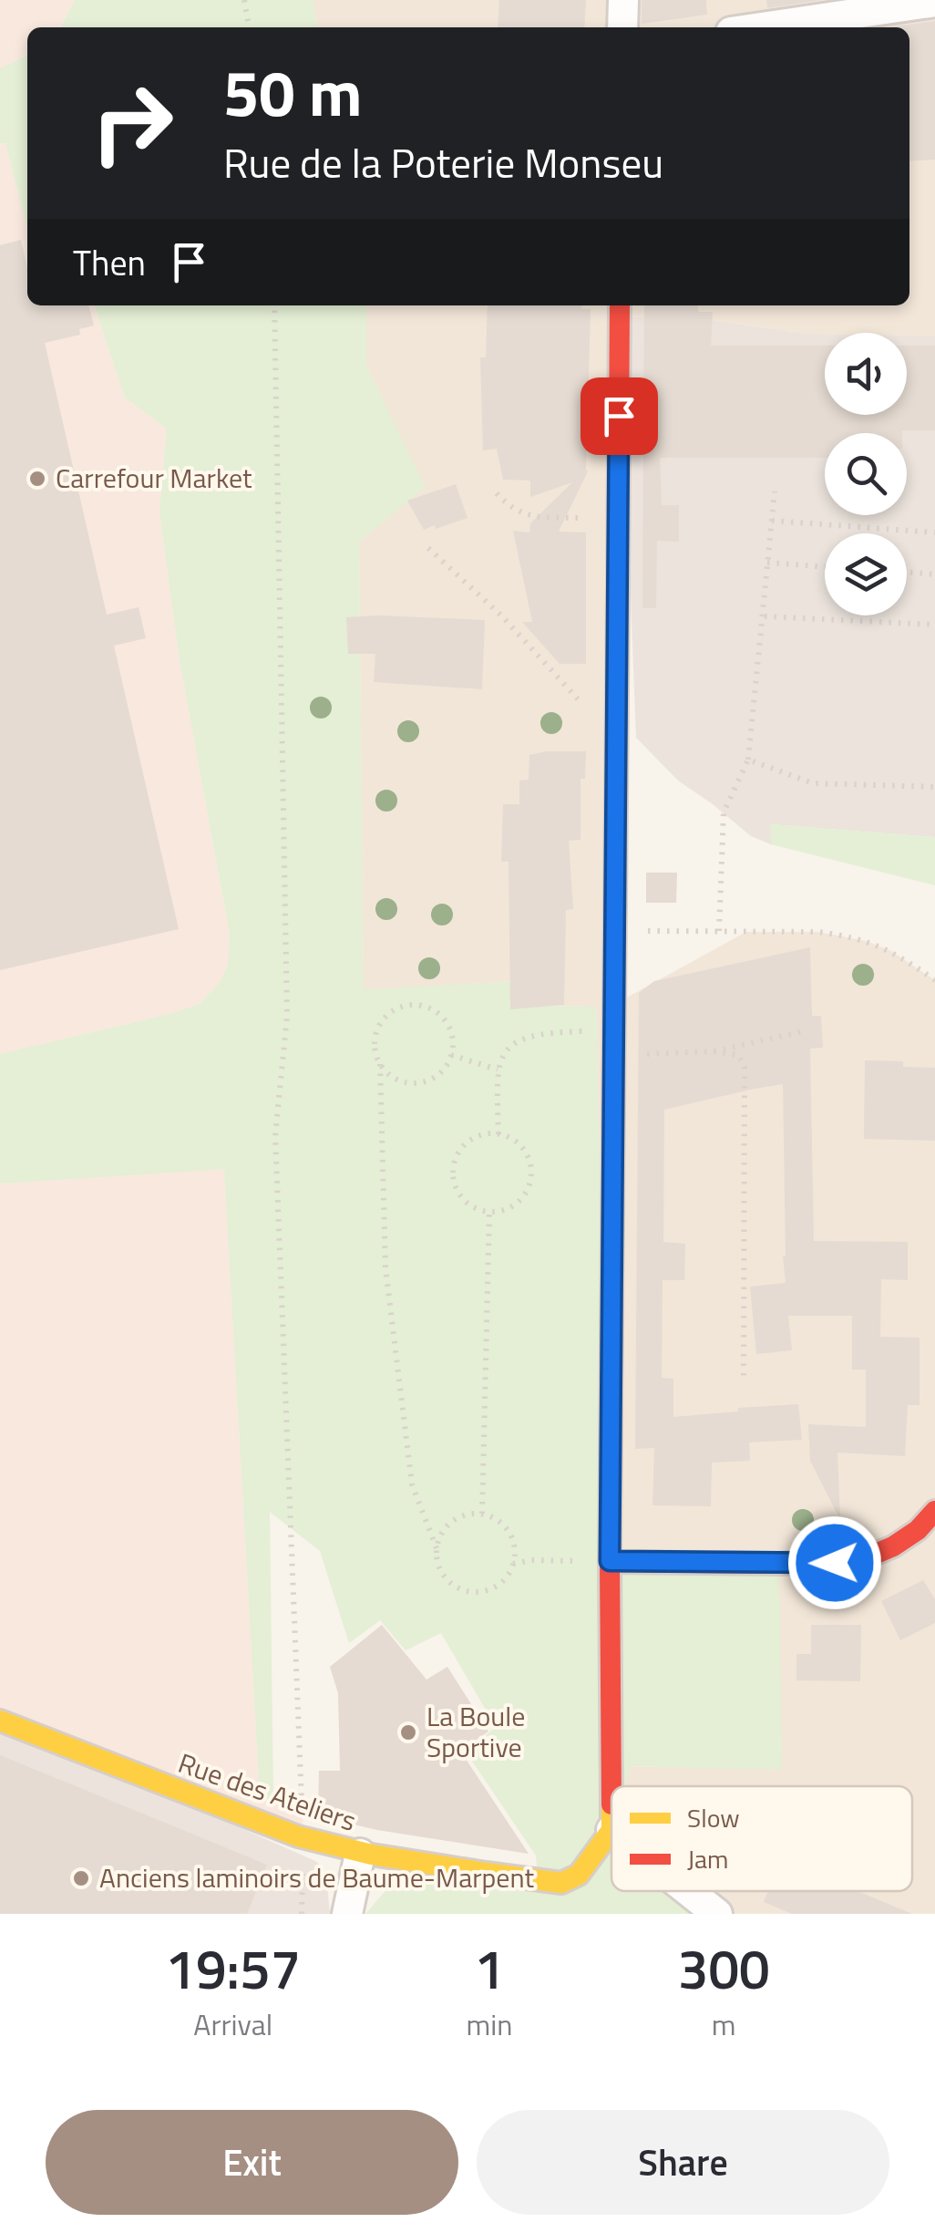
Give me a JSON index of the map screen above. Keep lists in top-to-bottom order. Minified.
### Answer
{"streets":{"street":["Rue des Ateliers"]},"places":["Carrefour Market","La Boule Sportive","Anciens laminoirs de Baume-Marpent"],"legend":["Slow","Jam"],"page":{"turn":["50 m","Rue de la Poterie Monseu"],"then":"Then","eta":["19:57","Arrival","1","min","300","m"],"buttons":["Exit","Share"]}}
